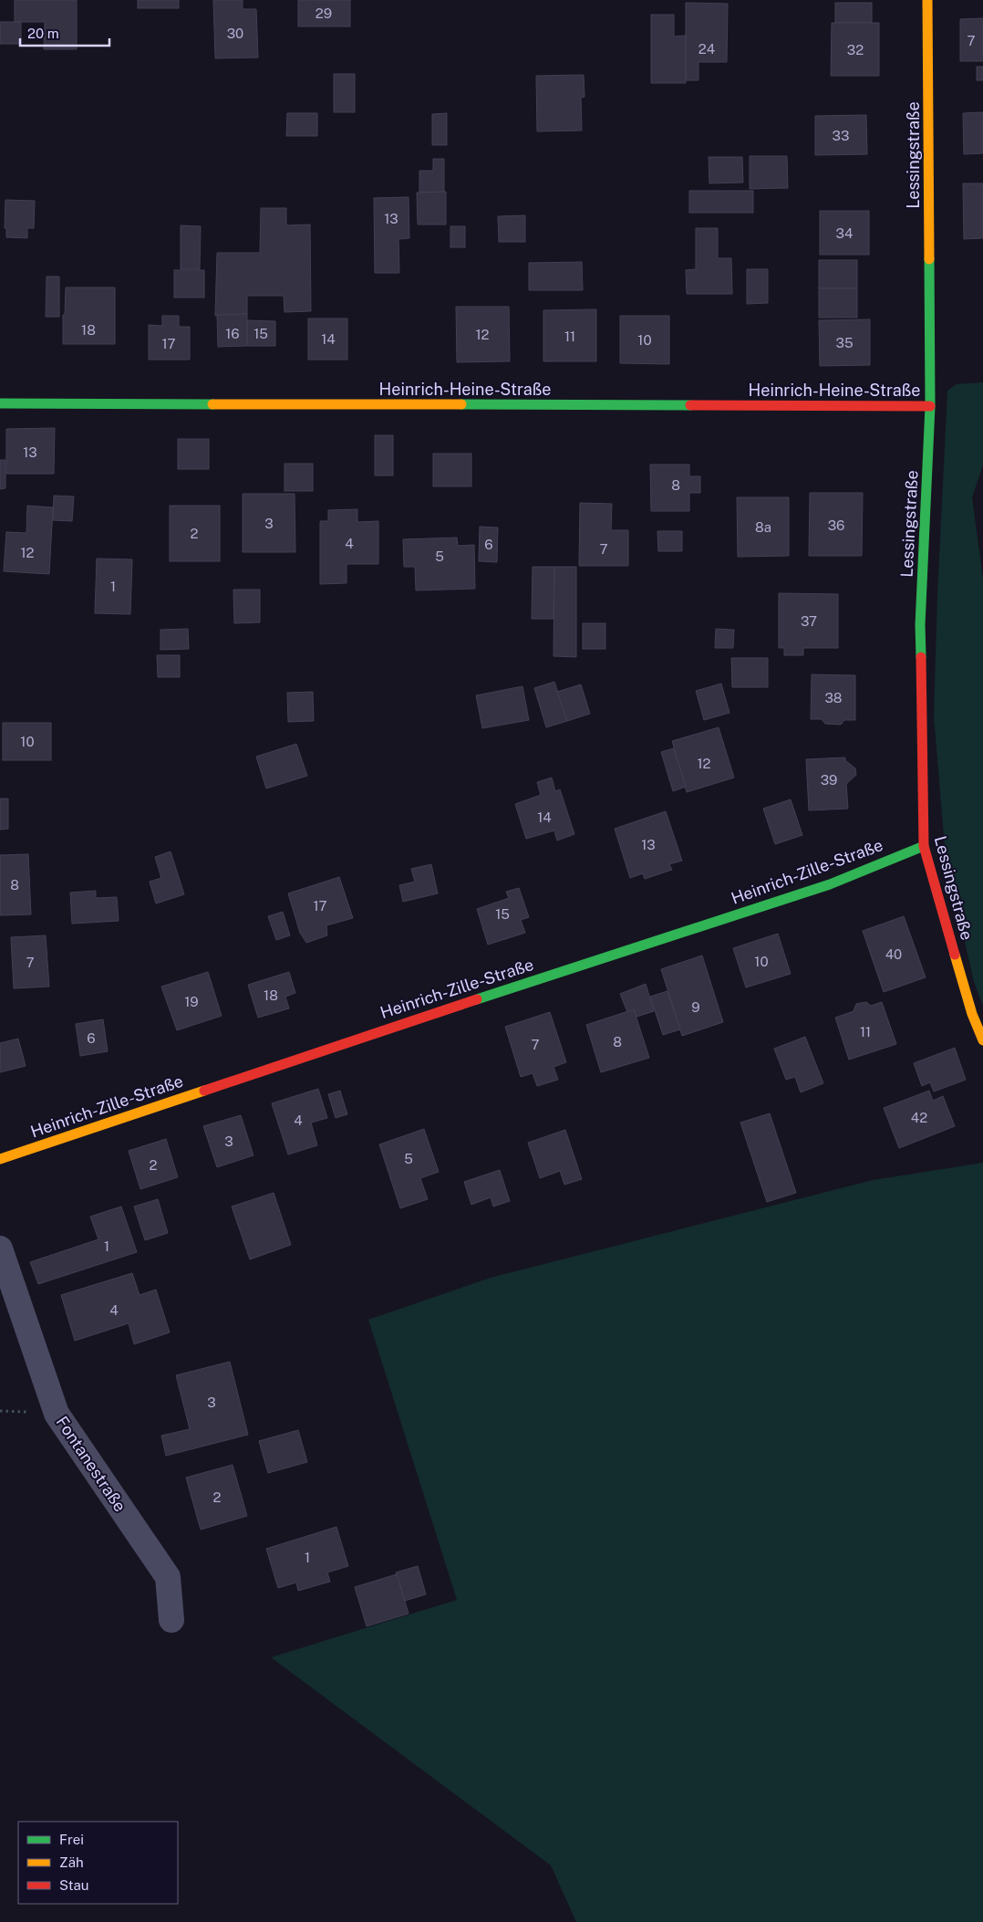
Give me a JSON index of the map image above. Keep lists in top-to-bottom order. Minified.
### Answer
{"streets":{"street":["Lessingstraße","Heinrich-Heine-Straße","Heinrich-Zille-Straße","Fontanestraße"]},"crossings":[["Lessingstraße","Heinrich-Heine-Straße"],["Lessingstraße","Heinrich-Zille-Straße"]],"house_numbers":["29","30","7","24","32","33","13","34","18","16","15","12","11","14","10","35","17","13","8","3","36","8a","2","4","6","7","12","5","1","37","38","10","12","39","14","13","8","17","15","40","10","7","18","19","9","11","6","8","7","42","4","3","5","2","1","4","3","2","1"],"legend":["Frei","Zäh","Stau"],"scale_bar":"20 m"}
